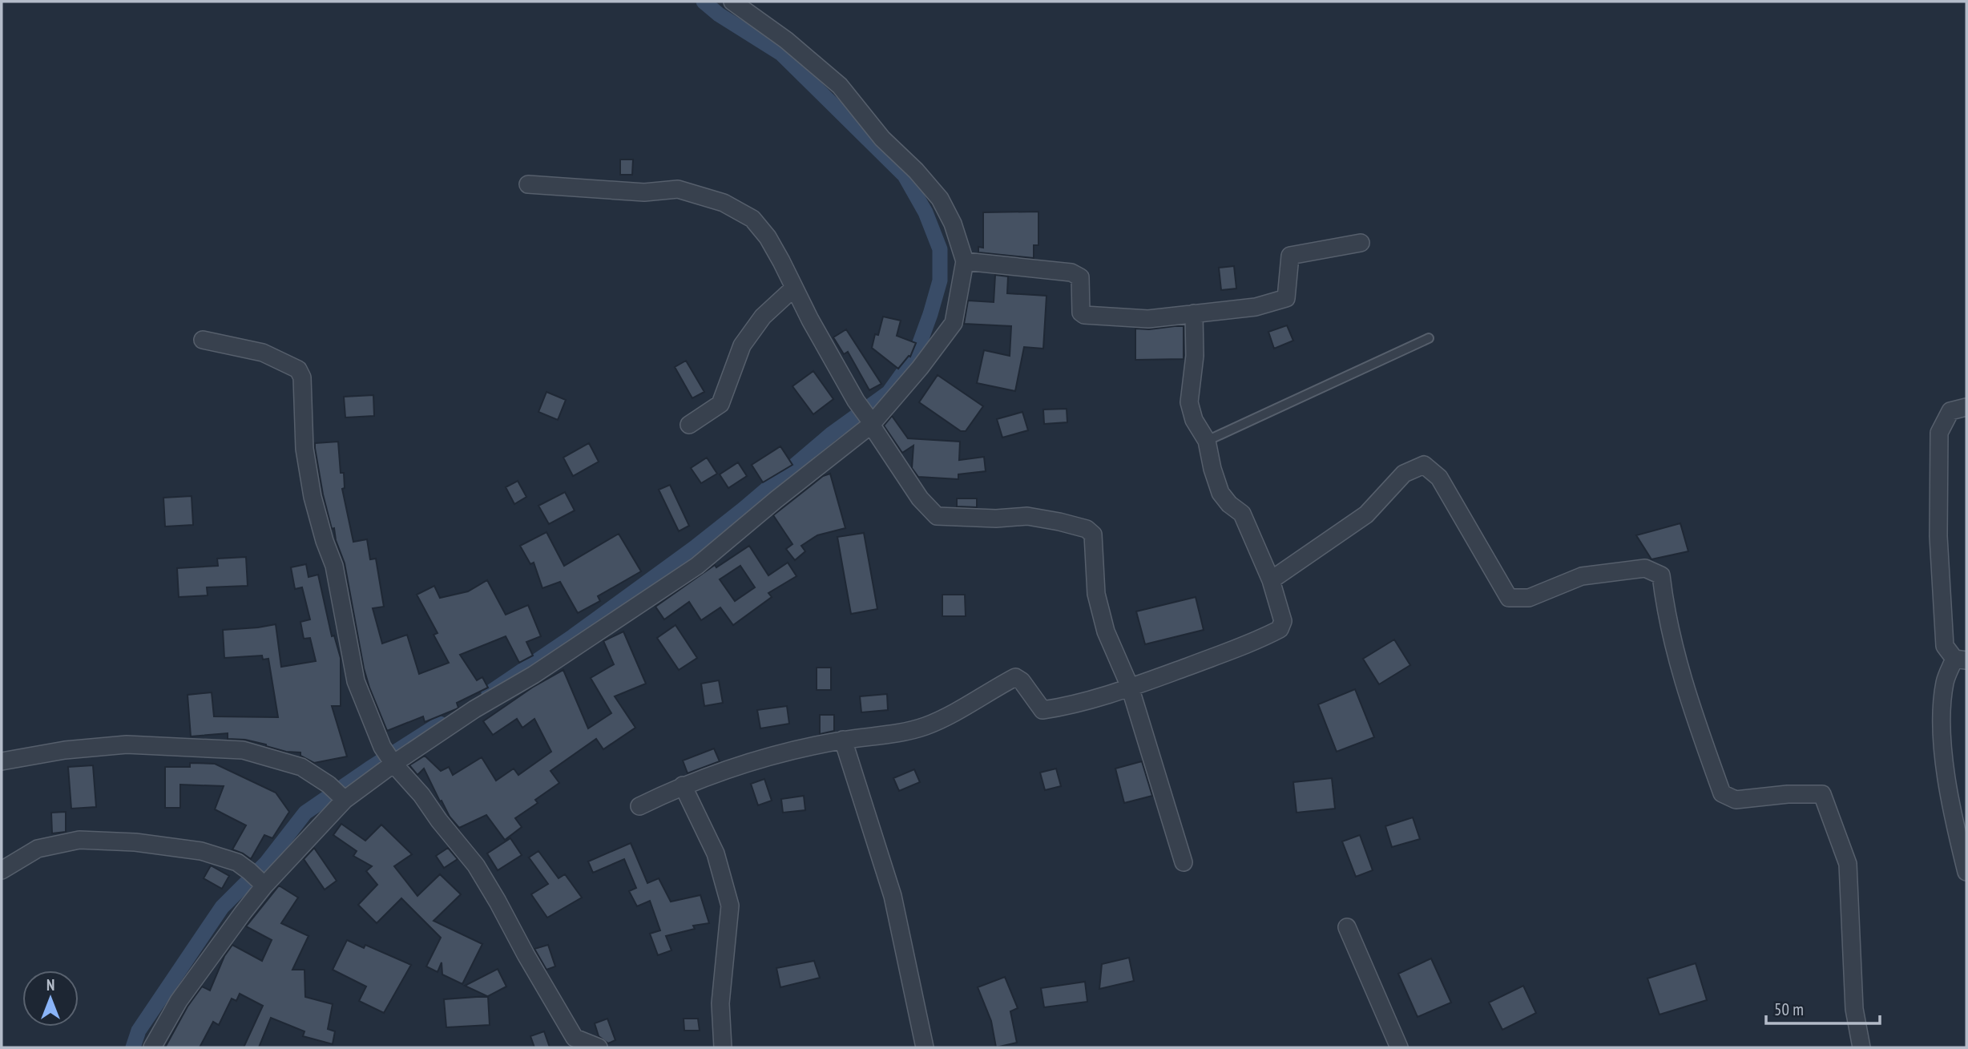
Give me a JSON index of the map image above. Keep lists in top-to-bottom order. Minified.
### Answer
{"scale_bar":"50 m","north":"top"}
